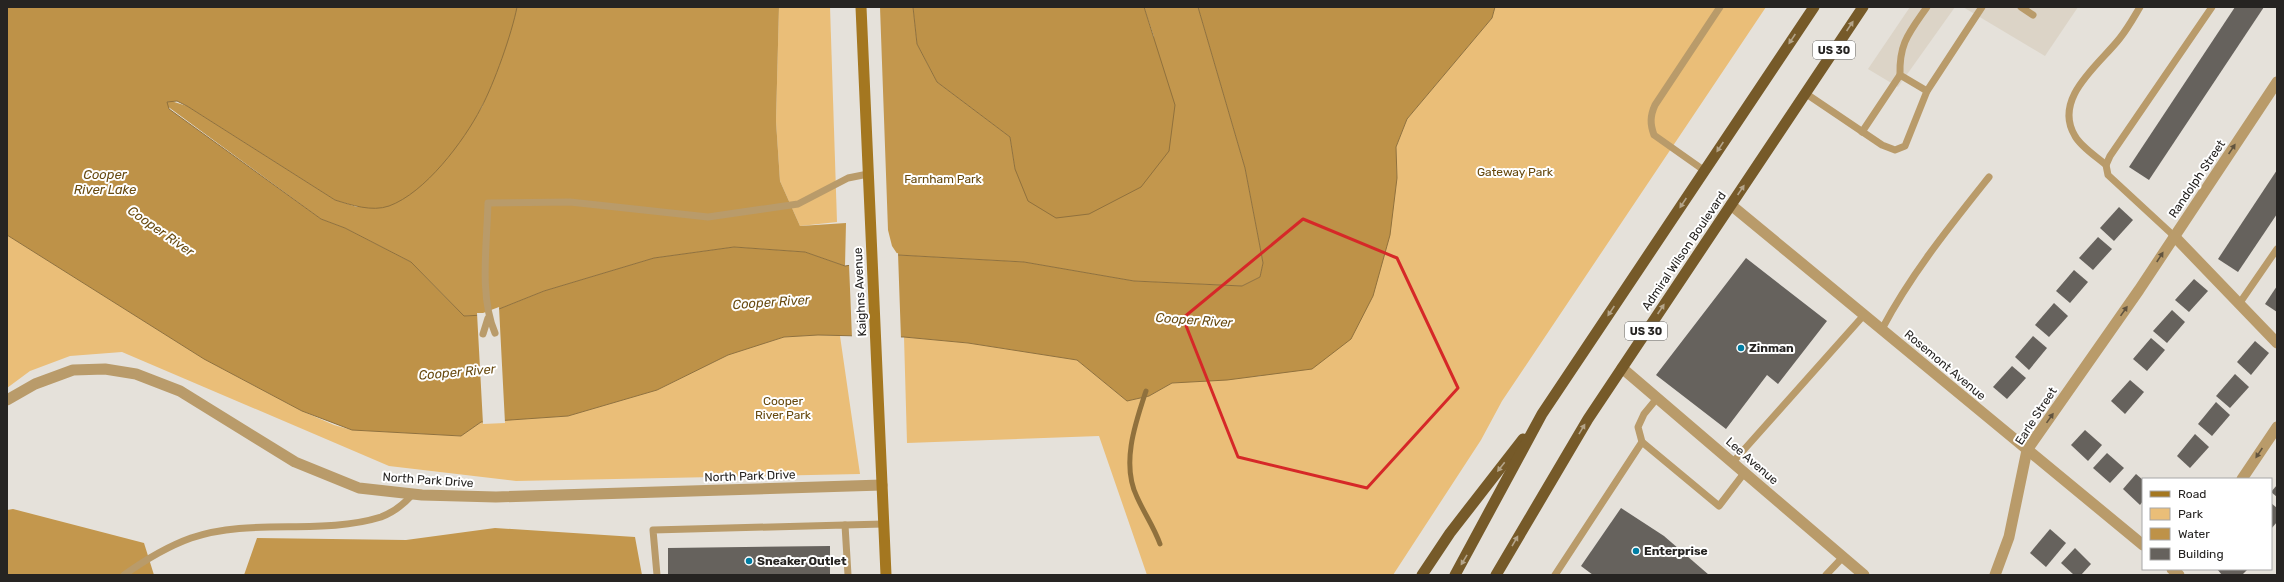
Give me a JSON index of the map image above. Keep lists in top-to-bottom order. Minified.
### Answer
{"streets":{"highway":["US 30","Admiral Wilson Boulevard"],"main road":["Kaighns Avenue"],"street":["Randolph Street","Rosemont Avenue","Earle Street","Lee Avenue","North Park Drive"]},"crossings":[["Randolph Street","Earle Street"],["Admiral Wilson Boulevard","Rosemont Avenue"],["Admiral Wilson Boulevard","Lee Avenue"],["Kaighns Avenue","North Park Drive"],["Rosemont Avenue","Earle Street"]],"one_way":["Randolph Street","Earle Street"],"water":["Cooper River Lake","Cooper River"],"parks":["Gateway Park","Farnham Park","Cooper River Park"],"places":["Zinman","Enterprise","Sneaker Outlet"],"legend":["Road","Park","Water","Building"]}
